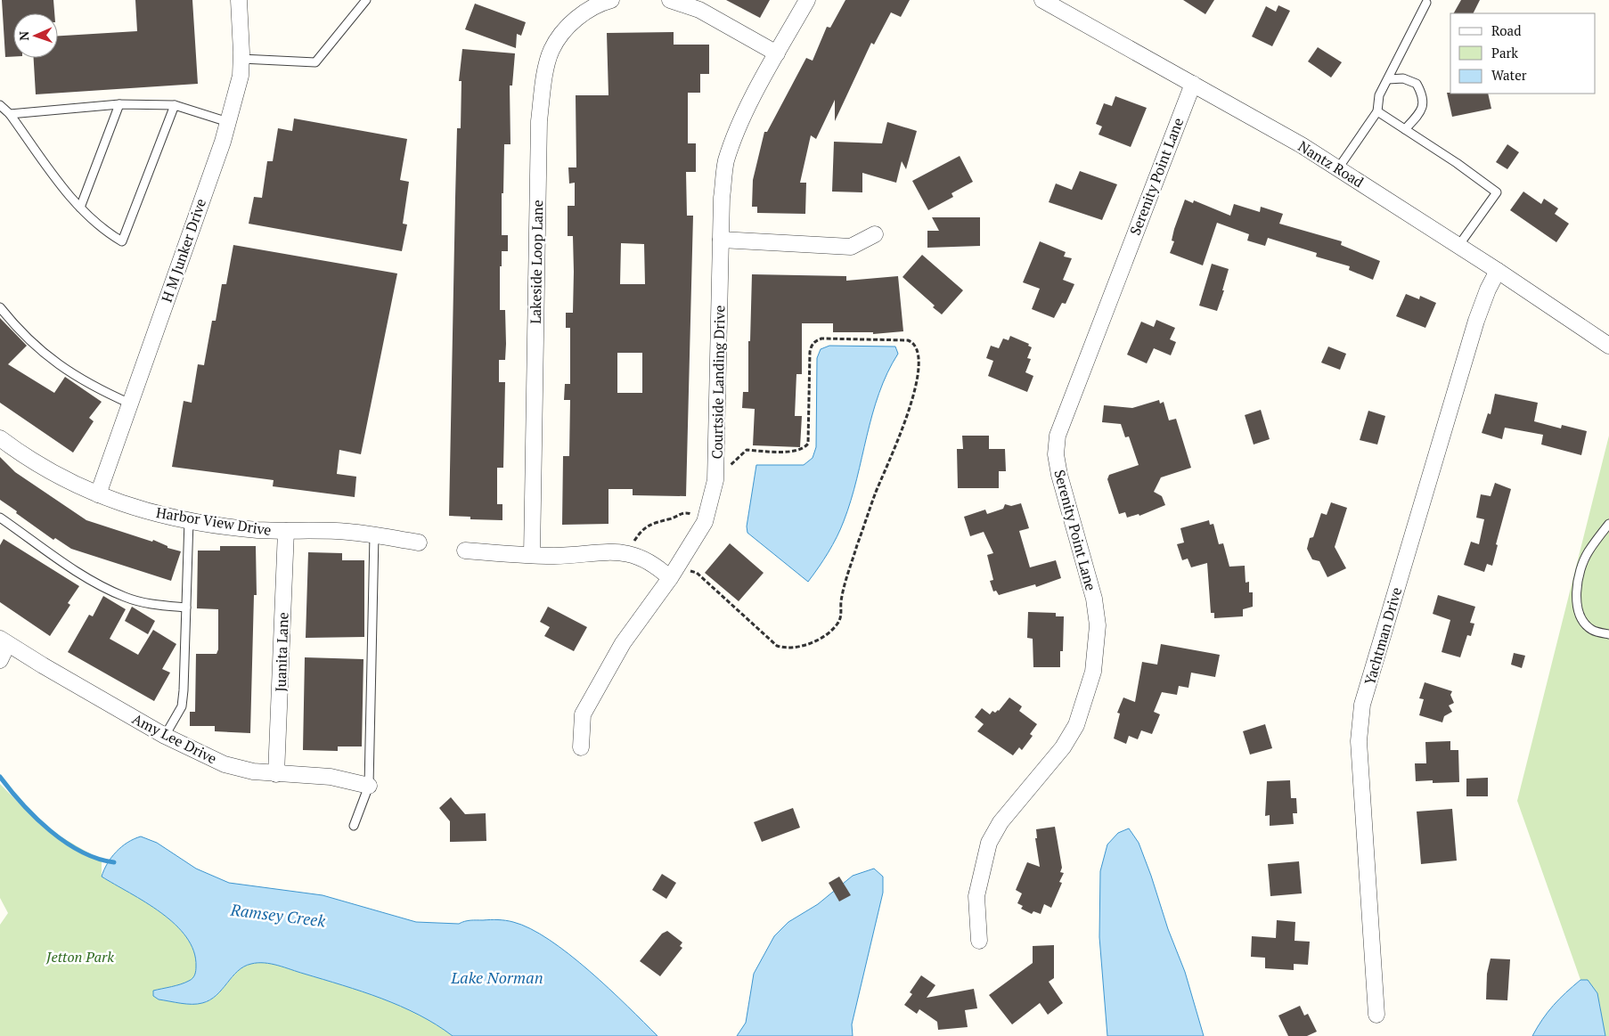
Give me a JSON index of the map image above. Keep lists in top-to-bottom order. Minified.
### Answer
{"streets":{"street":["Nantz Road","Serenity Point Lane","H M Junker Drive","Lakeside Loop Lane","Courtside Landing Drive","Harbor View Drive","Yachtman Drive","Juanita Lane","Amy Lee Drive"]},"crossings":[["Nantz Road","Serenity Point Lane"],["Nantz Road","Yachtman Drive"],["H M Junker Drive","Harbor View Drive"],["Harbor View Drive","Juanita Lane"],["Juanita Lane","Amy Lee Drive"]],"water":["Ramsey Creek","Lake Norman"],"parks":["Jetton Park"],"legend":["Road","Park","Water"],"north":"left"}
